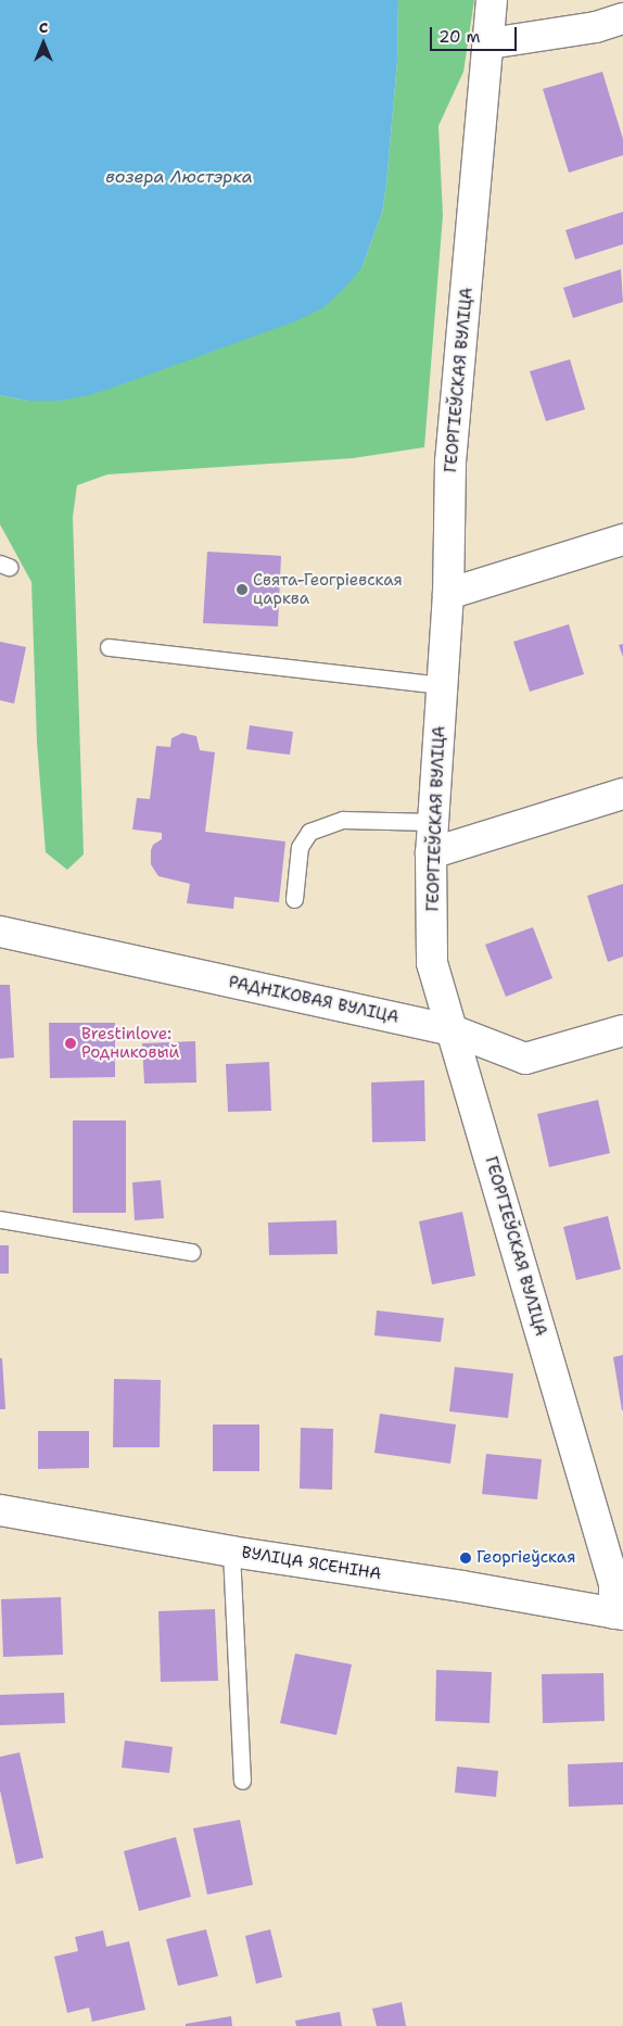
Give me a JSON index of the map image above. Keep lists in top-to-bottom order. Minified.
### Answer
{"streets":{"street":["ГЕОРГІЕЎСКАЯ ВУЛІЦА","РАДНІКОВАЯ ВУЛІЦА","ВУЛІЦА ЯСЕНІНА"]},"crossings":[["ГЕОРГІЕЎСКАЯ ВУЛІЦА","РАДНІКОВАЯ ВУЛІЦА"],["ГЕОРГІЕЎСКАЯ ВУЛІЦА","ВУЛІЦА ЯСЕНІНА"]],"water":["возера Люстэрка"],"places":["Свята-Геогріевская царква","Brestinlove: Родниковый","Георгіеўская"],"scale_bar":"20 m","north":"top"}
